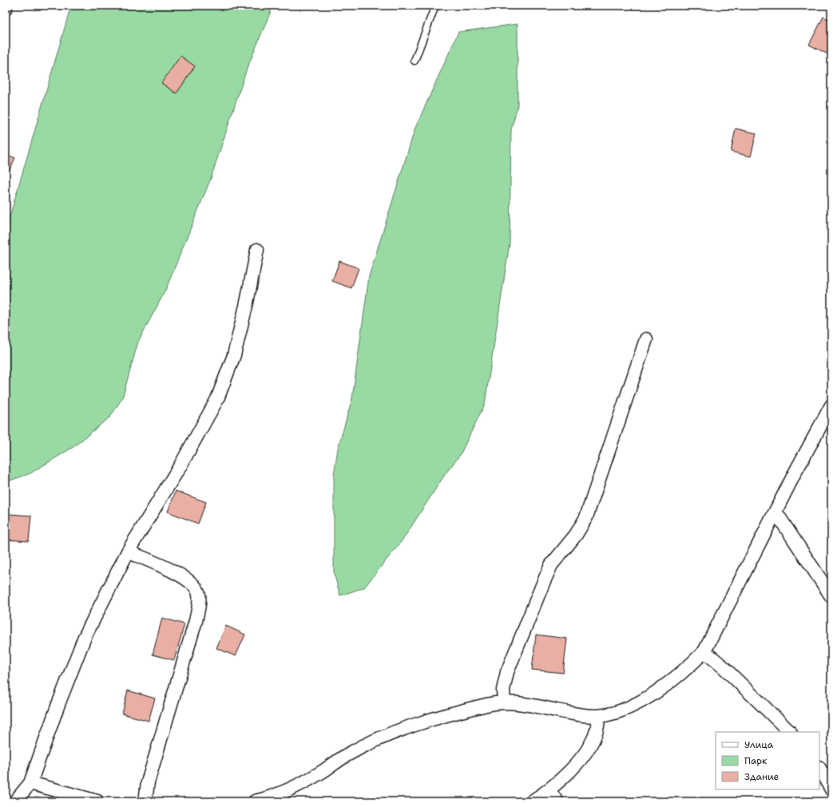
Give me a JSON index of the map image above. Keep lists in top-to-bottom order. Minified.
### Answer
{"legend":["Улица","Парк","Здание"]}
